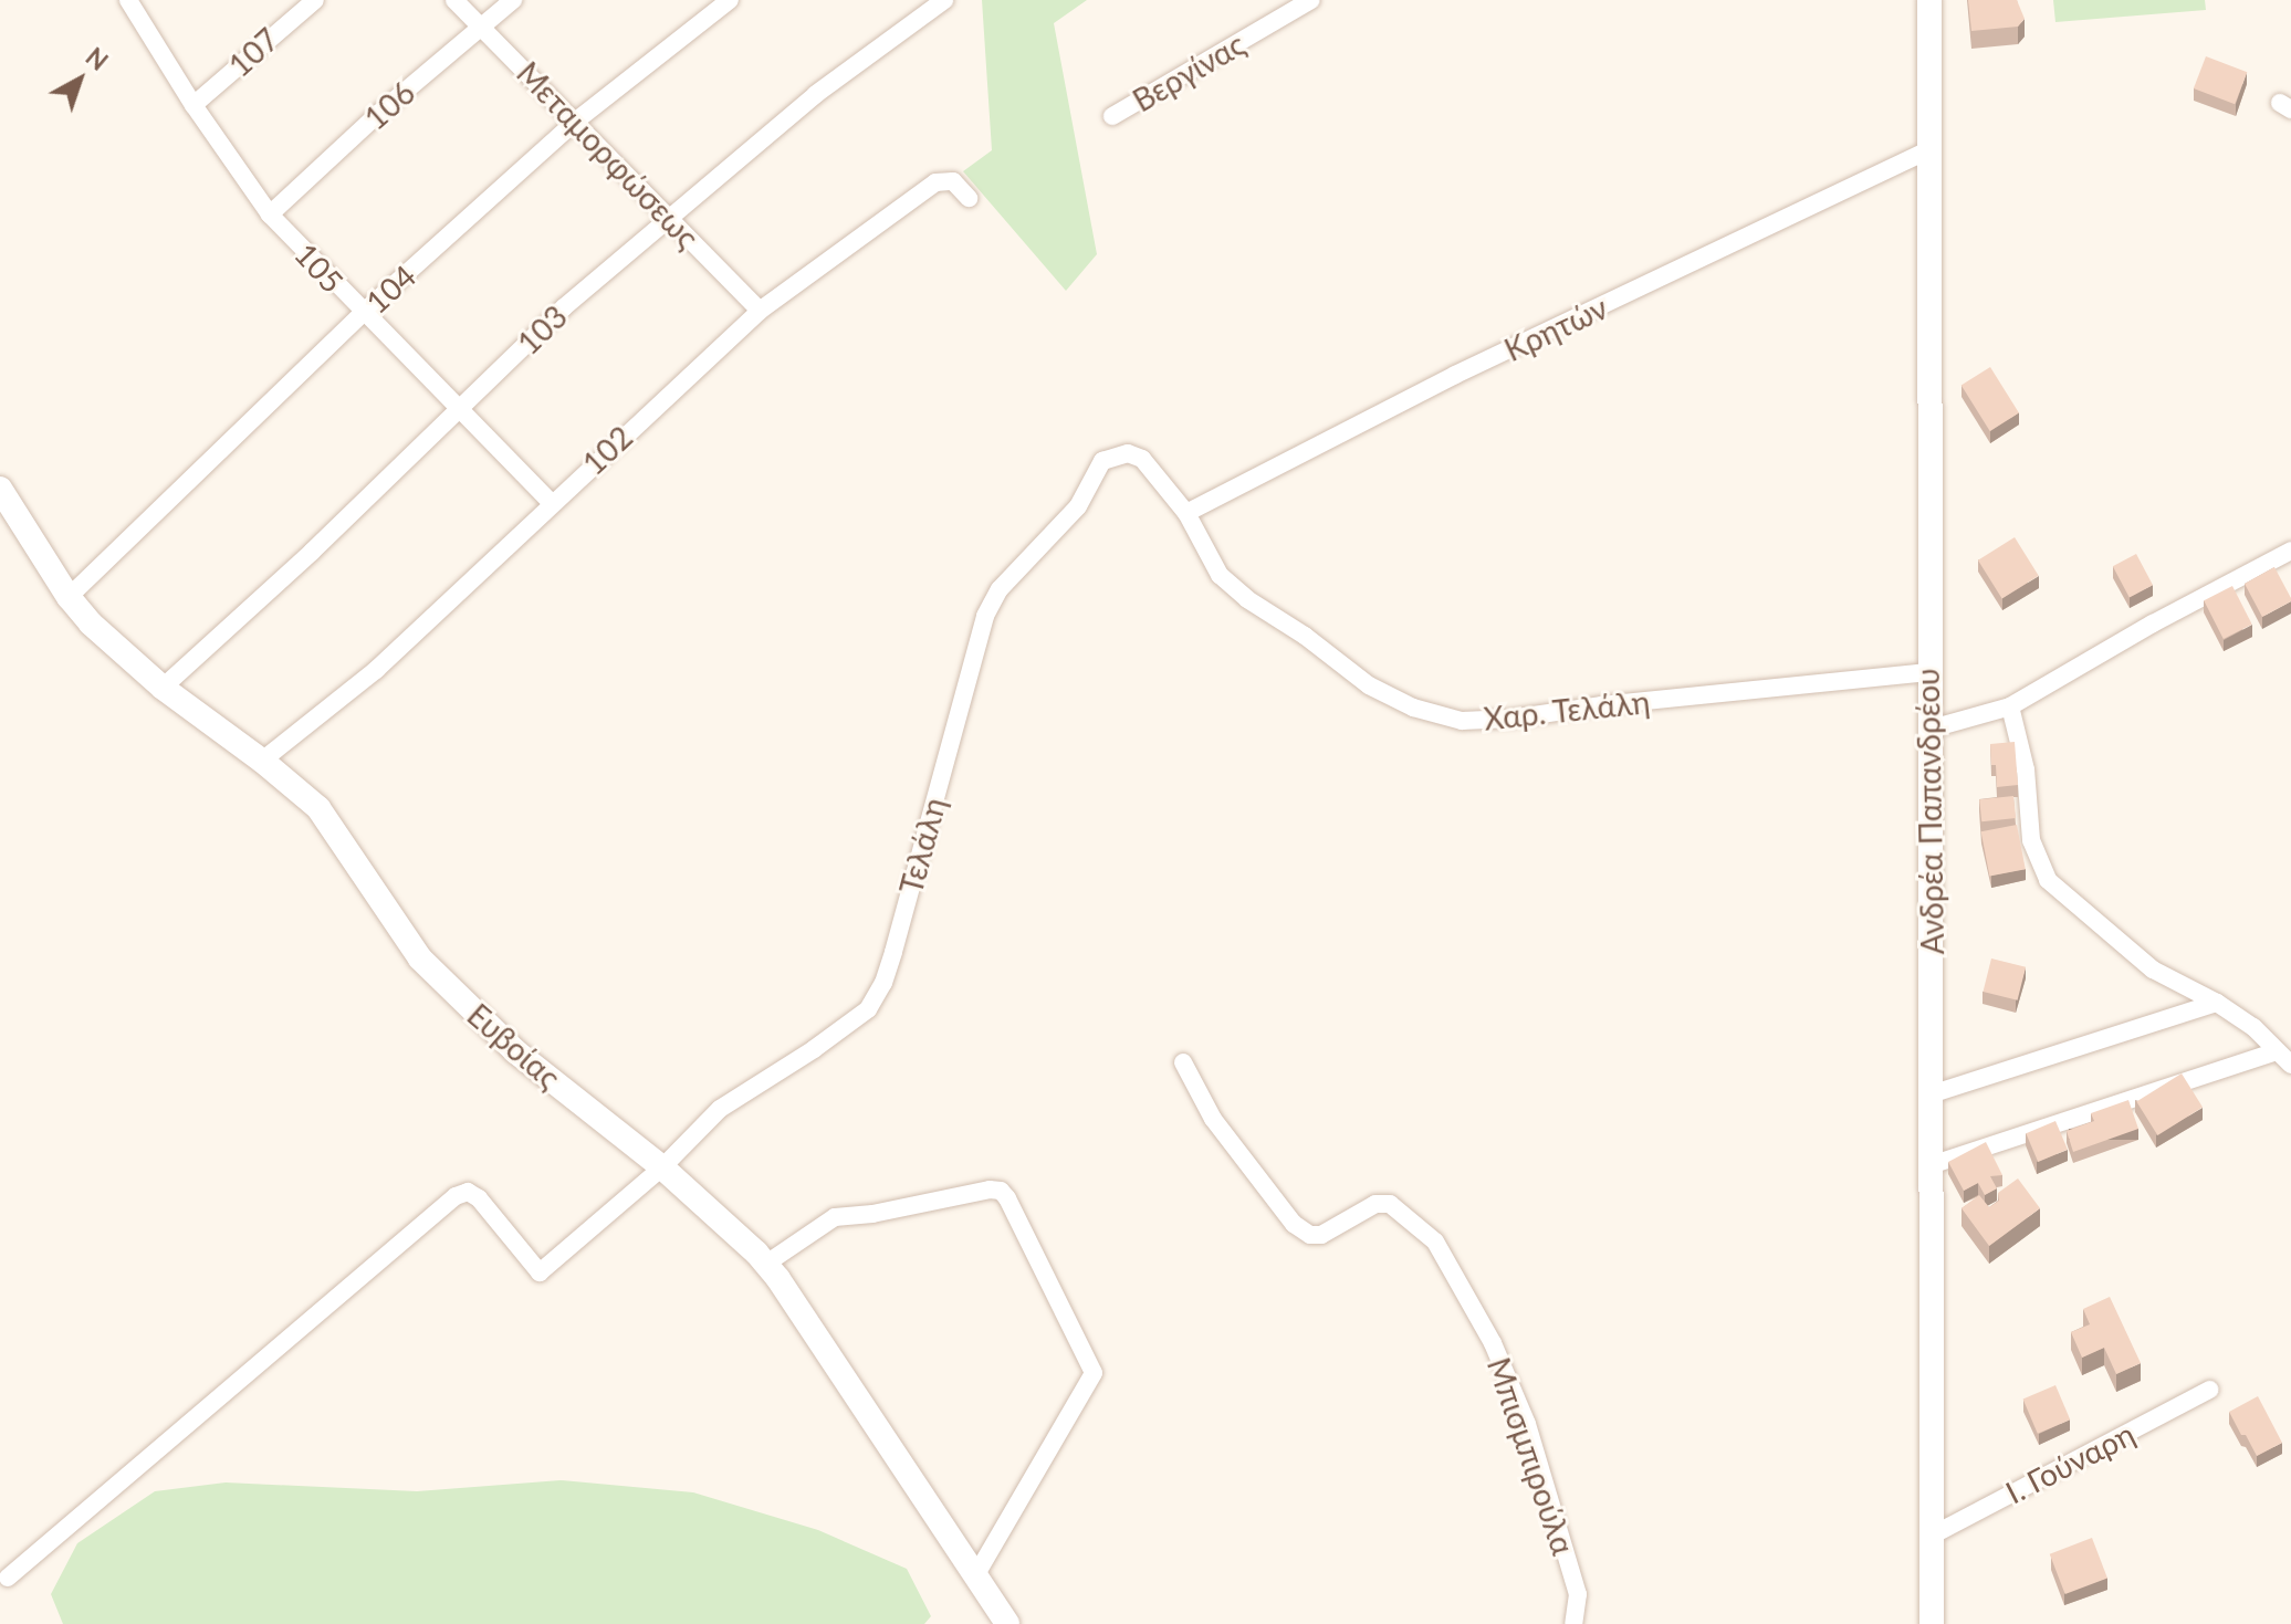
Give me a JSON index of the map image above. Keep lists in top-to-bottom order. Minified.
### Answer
{"streets":{"main road":["Ανδρέα Παπανδρέου","Ευβοίας"],"street":["107","Βεργίνας","106","Μεταμορφώσεως","105","104","Κρητών","103","102","Χαρ. Τελάλη","Τελάλη","Μπισμπιρούλα","Ι. Γούναρη"]},"crossings":[["107","105"],["106","Μεταμορφώσεως"],["106","105"],["Μεταμορφώσεως","104"],["Μεταμορφώσεως","103"],["Μεταμορφώσεως","102"],["105","104"],["105","103"],["105","102"],["104","Ευβοίας"],["Κρητών","Χαρ. Τελάλη"],["Κρητών","Ανδρέα Παπανδρέου"],["103","Ευβοίας"],["102","Ευβοίας"],["Χαρ. Τελάλη","Ανδρέα Παπανδρέου"],["Χαρ. Τελάλη","Τελάλη"],["Ανδρέα Παπανδρέου","Ι. Γούναρη"],["Τελάλη","Ευβοίας"]],"north":"top right"}
